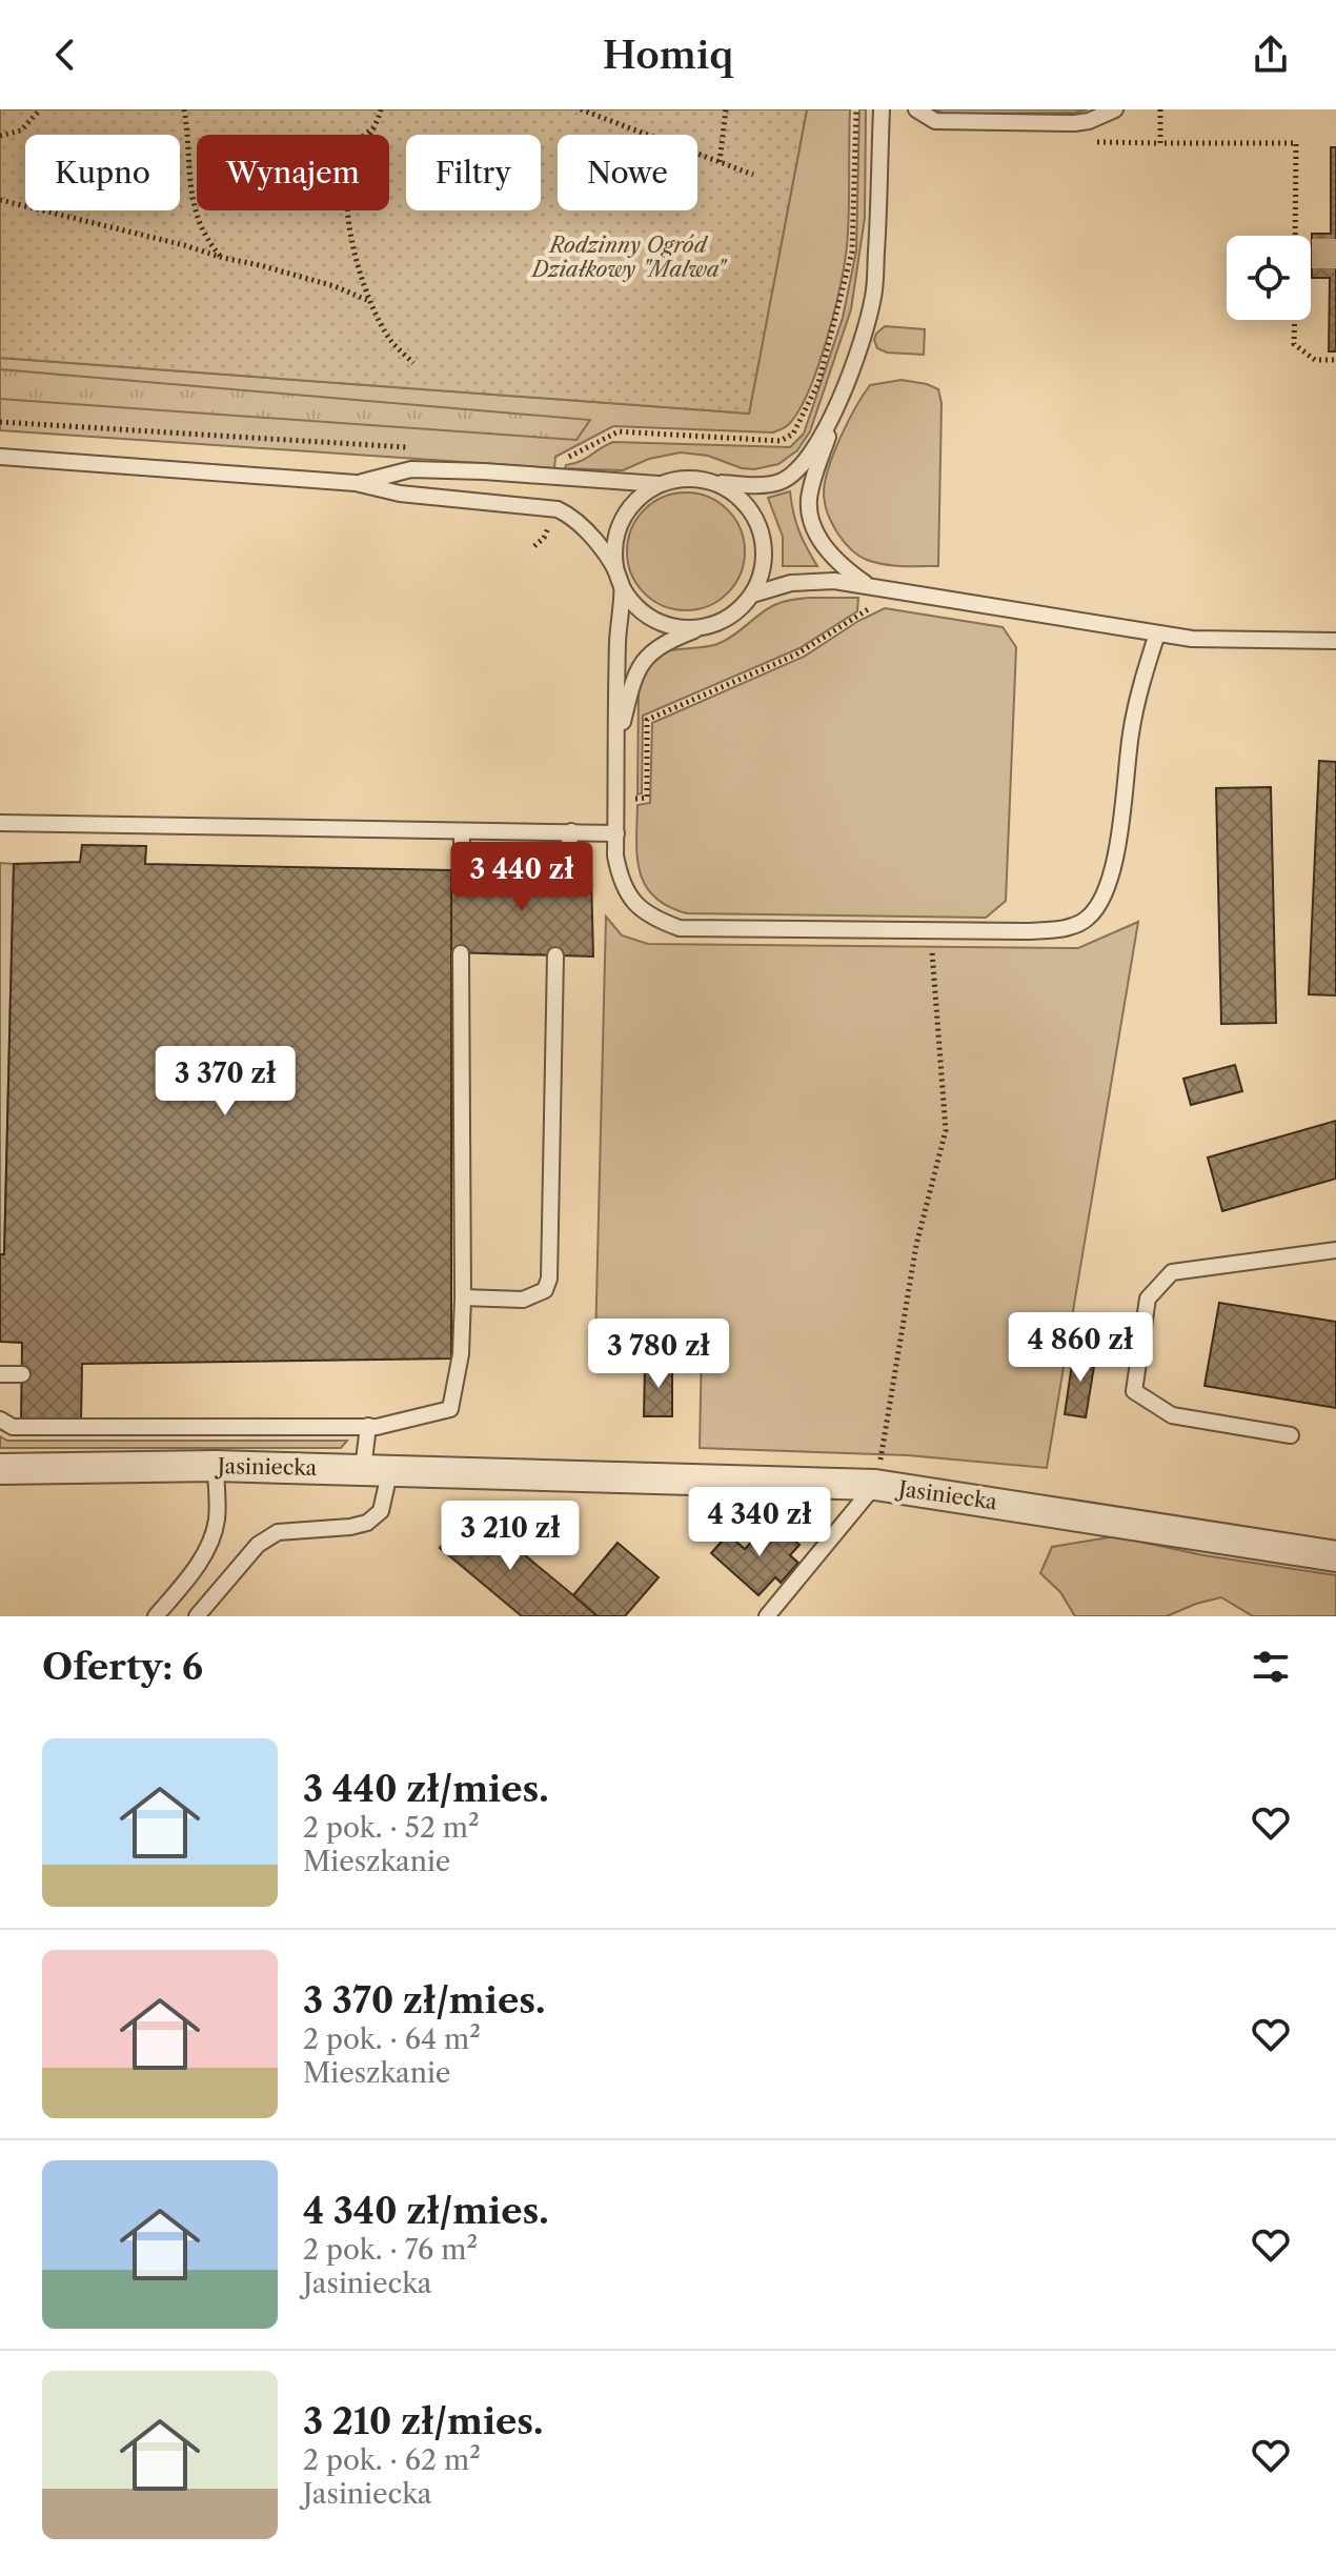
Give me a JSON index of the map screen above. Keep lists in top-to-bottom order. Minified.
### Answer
{"streets":{"street":["Jasiniecka"]},"parks":["Rodzinny Ogród Działkowy \"Malwa\""],"page":{"header":"Homiq","chip":["Kupno","Wynajem","Filtry","Nowe"],"price":["3 440 zł","3 370 zł","4 860 zł","3 780 zł","4 340 zł","3 210 zł"],"heading":"Oferty: 6","list":[{"name":"3 440 zł/mies.","note":"2 pok. · 52 m² · Mieszkanie"},{"name":"3 370 zł/mies.","note":"2 pok. · 64 m² · Mieszkanie"},{"name":"4 340 zł/mies.","note":"2 pok. · 76 m² · Jasiniecka"},{"name":"3 210 zł/mies.","note":"2 pok. · 62 m² · Jasiniecka"}]}}
